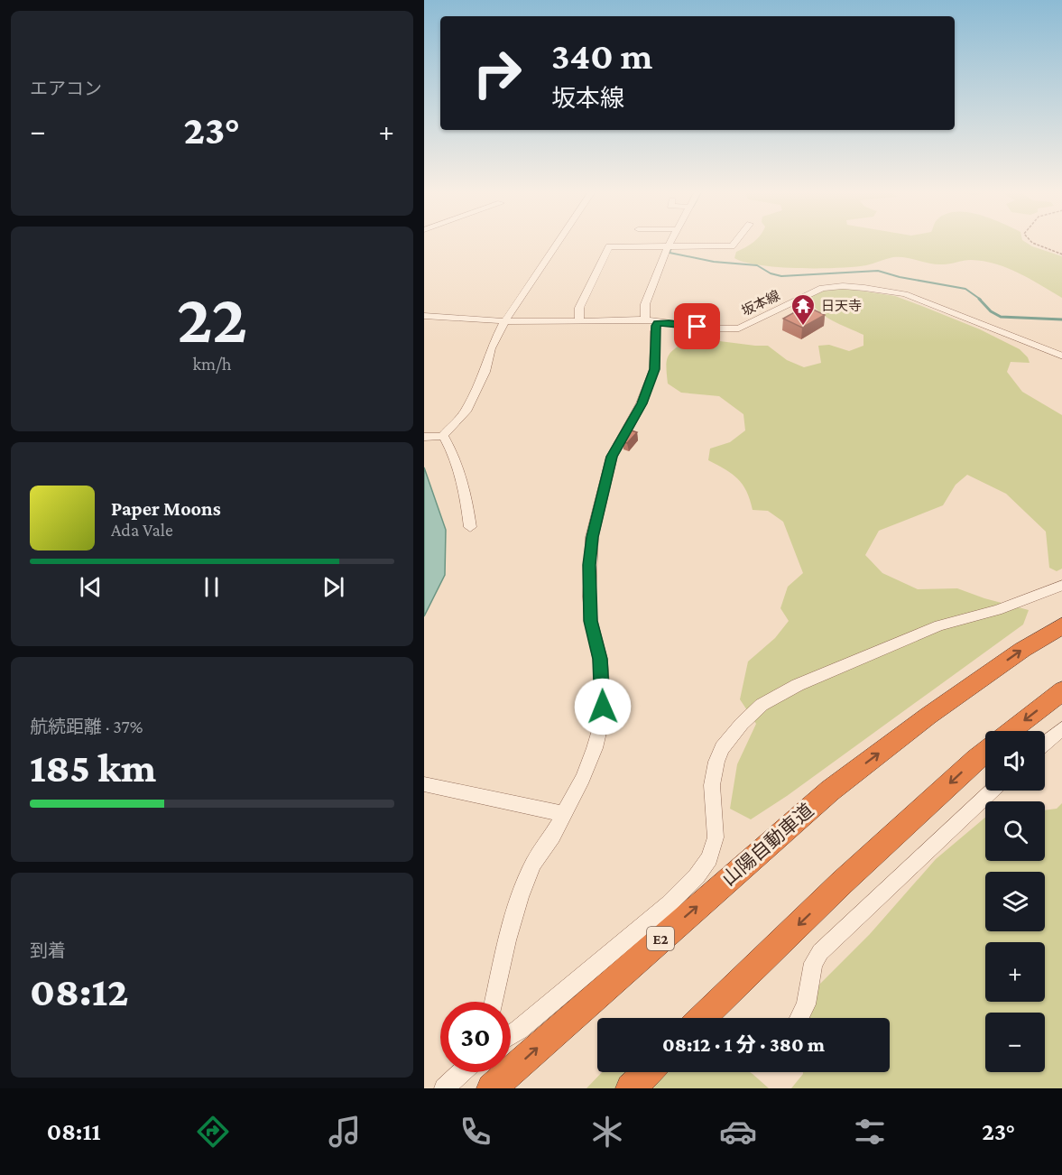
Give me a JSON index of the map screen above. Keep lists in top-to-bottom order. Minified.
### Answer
{"streets":{"highway":["山陽自動車道","E2"],"street":["坂本線"]},"places":{"temple":["日天寺"]},"page":{"tile":["エアコン",["22","km/h"],["航続距離 · 37%","185 km"],["到着","08:12"]],"turn":["340 m","坂本線"],"heat":["−","23°","+"],"song":["Paper Moons","Ada Vale"],"map_buttons":["+","−"],"limit":"30","trip":"08:12 · 1 分 · 380 m","tabs":["08:11","23°"]}}
